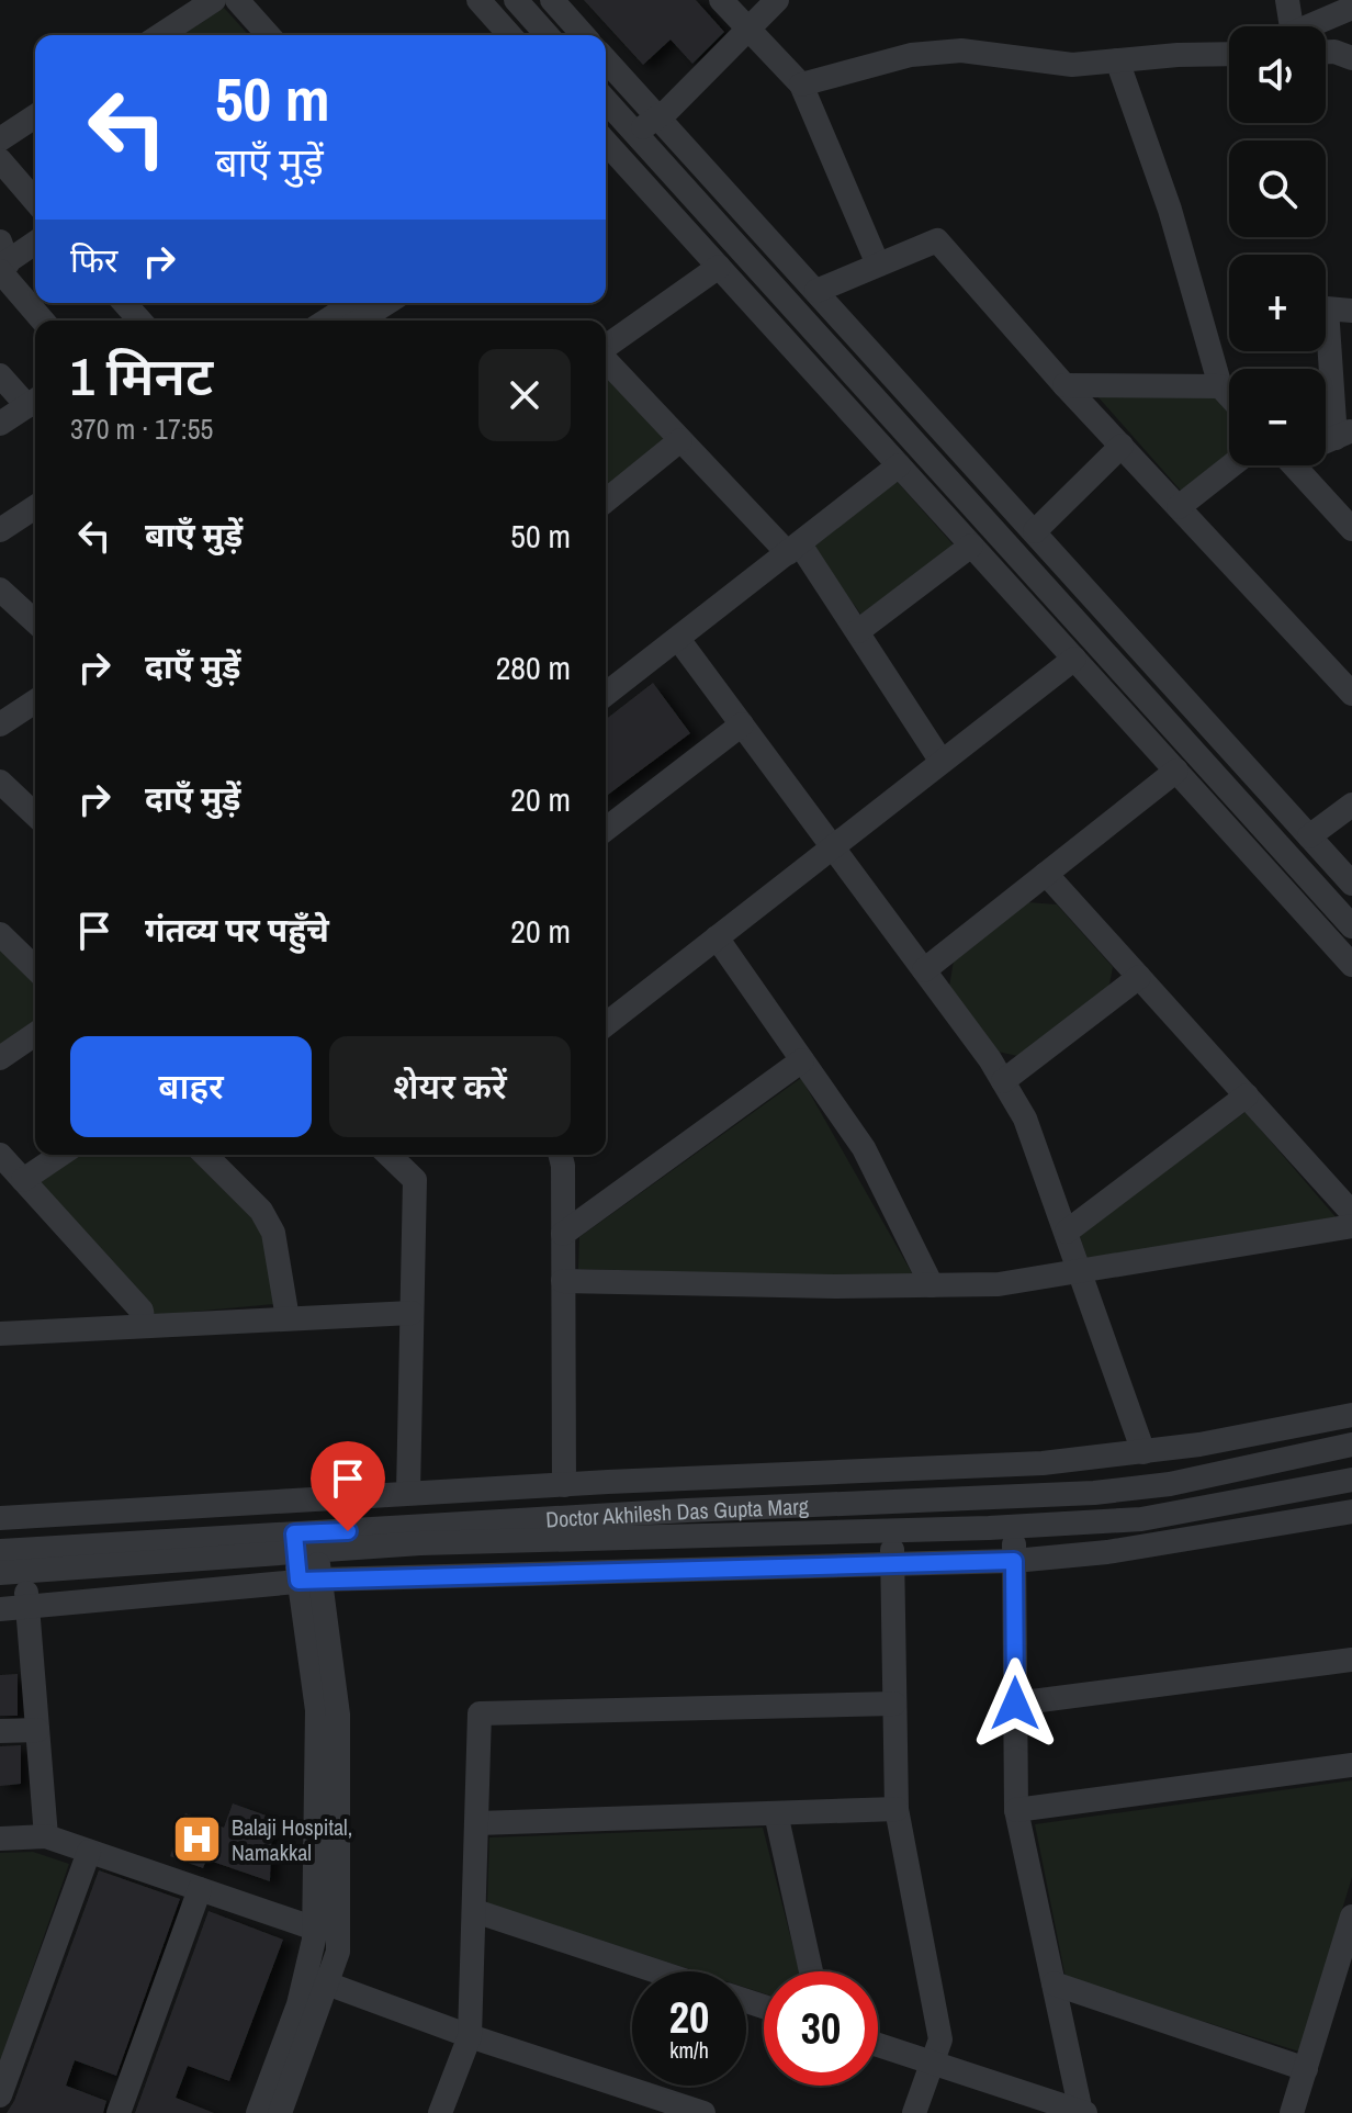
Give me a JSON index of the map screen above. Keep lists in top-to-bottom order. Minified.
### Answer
{"streets":{"street":["Doctor Akhilesh Das Gupta Marg"]},"places":{"hospital":["Balaji Hospital, Namakkal"]},"page":{"map_buttons":["+","−"],"turn":["50 m","बाएँ मुड़ें"],"then":"फिर","heading":["1 मिनट","370 m · 17:55"],"list":[{"name":"बाएँ मुड़ें","value":"50 m"},{"name":"दाएँ मुड़ें","value":"280 m"},{"name":"दाएँ मुड़ें","value":"20 m"},{"name":"गंतव्य पर पहुँचे","value":"20 m"}],"buttons":["बाहर","शेयर करें"],"speed":"20 km/h","limit":"30"}}
